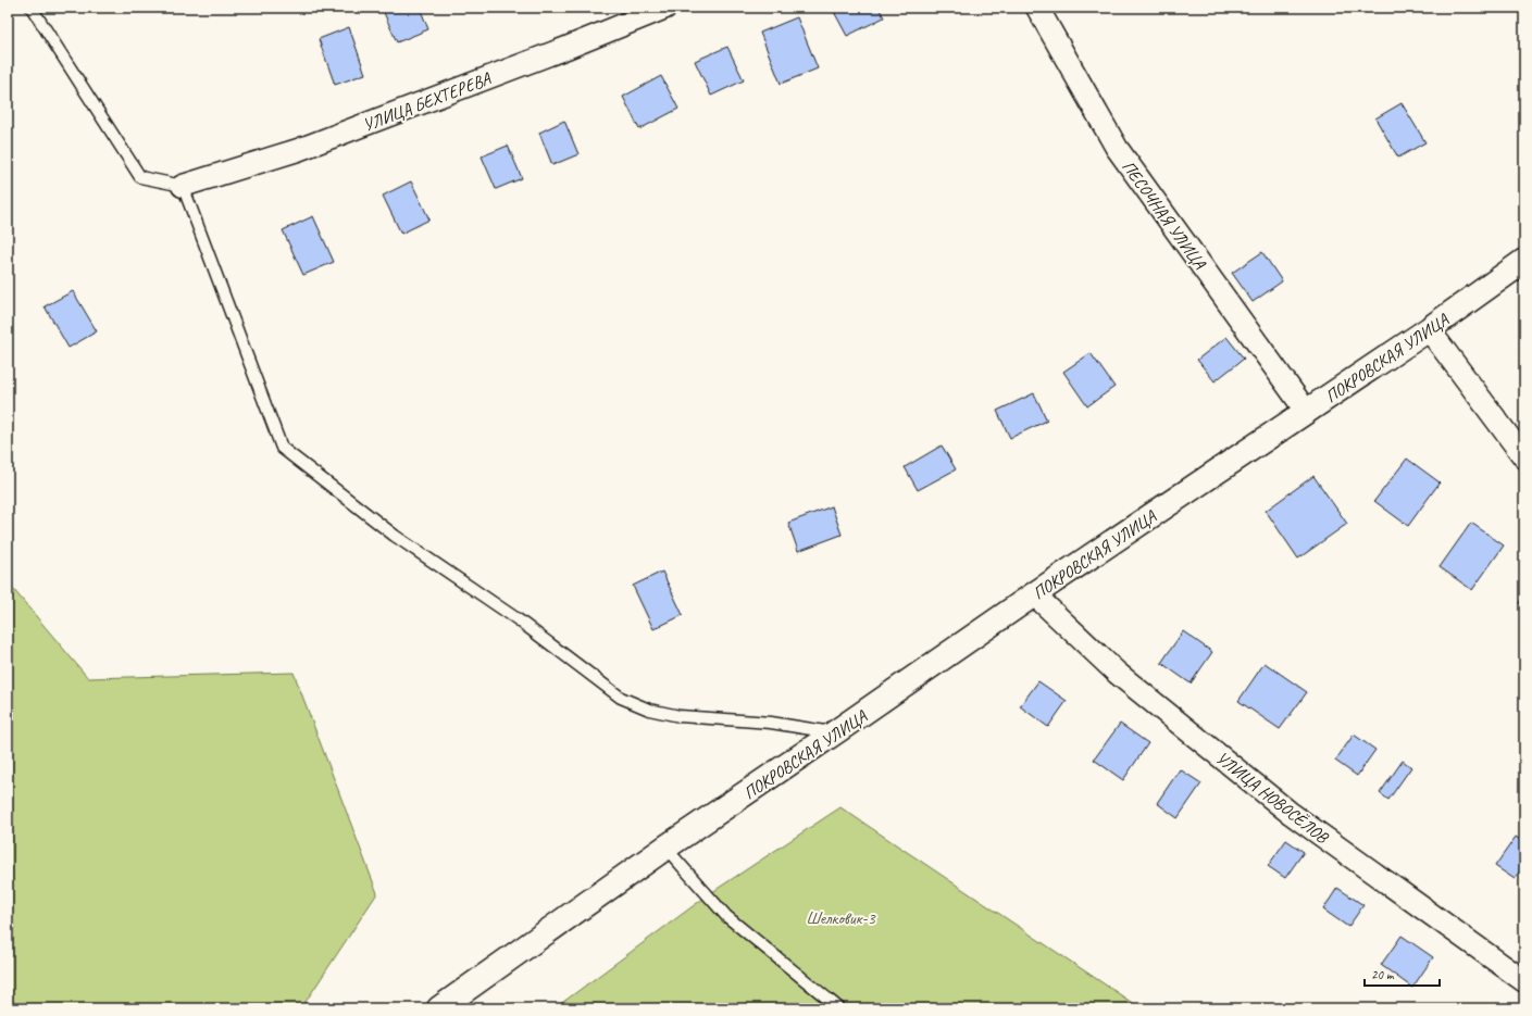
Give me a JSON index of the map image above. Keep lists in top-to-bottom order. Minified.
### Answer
{"streets":{"street":["УЛИЦА БЕХТЕРЕВА","ПЕСОЧНАЯ УЛИЦА","ПОКРОВСКАЯ УЛИЦА","УЛИЦА НОВОСЁЛОВ"]},"crossings":[["ПЕСОЧНАЯ УЛИЦА","ПОКРОВСКАЯ УЛИЦА"],["ПОКРОВСКАЯ УЛИЦА","УЛИЦА НОВОСЁЛОВ"]],"parks":["Шелковик-3"],"scale_bar":"20 m"}
